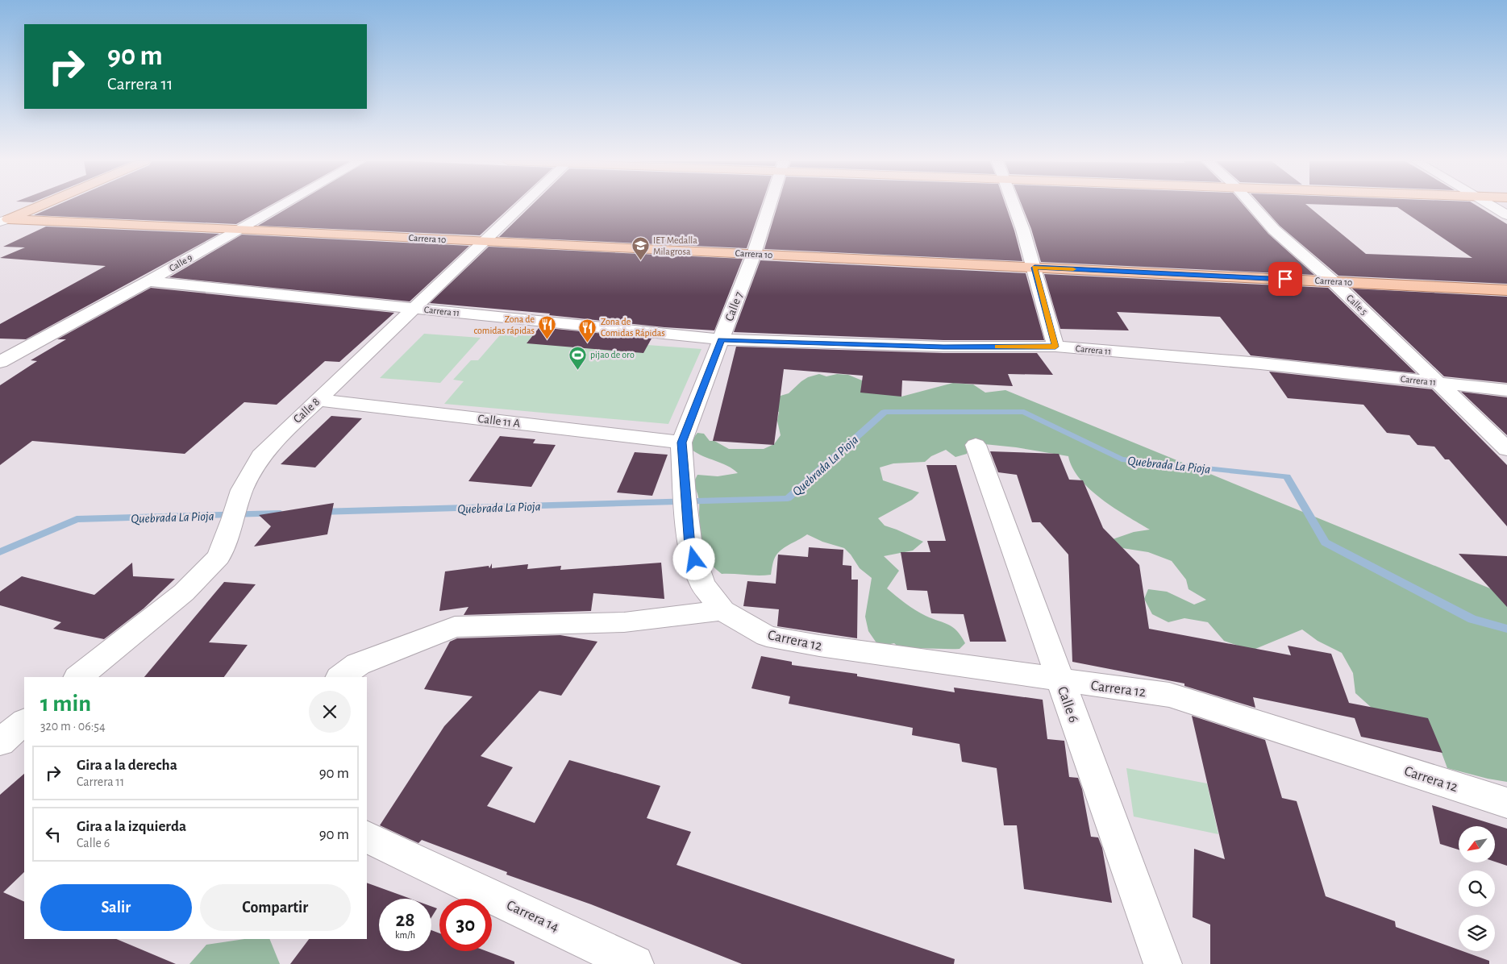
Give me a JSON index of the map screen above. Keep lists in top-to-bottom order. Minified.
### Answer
{"streets":{"main road":["Carrera 10"],"street":["Calle 9","Calle 5","Calle 7","Carrera 11","Calle 8","Calle 11 A","Carrera 12","Calle 6","Carrera 14"]},"crossings":[["Carrera 10","Calle 9"],["Carrera 10","Calle 5"],["Carrera 10","Calle 7"],["Carrera 10","Calle 8"],["Calle 9","Carrera 11"],["Calle 5","Carrera 11"],["Calle 7","Carrera 11"],["Calle 7","Calle 11 A"],["Calle 7","Carrera 12"],["Carrera 11","Calle 8"],["Calle 8","Calle 11 A"],["Carrera 12","Calle 6"]],"water":["Quebrada La Pioja"],"places":{"school or university":["IET Medalla Milagrosa"],"restaurant":["Zona de comidas rápidas","Zona de Comidas Rápidas"],"sports":["pijao de oro"]},"north":"bottom left","page":{"turn":["90 m","Carrera 11"],"heading":["1 min","320 m · 06:54"],"list":[{"name":"Gira a la derecha","note":"Carrera 11","value":"90 m"},{"name":"Gira a la izquierda","note":"Calle 6","value":"90 m"}],"buttons":["Salir","Compartir"],"speed":"28 km/h","limit":"30"}}
